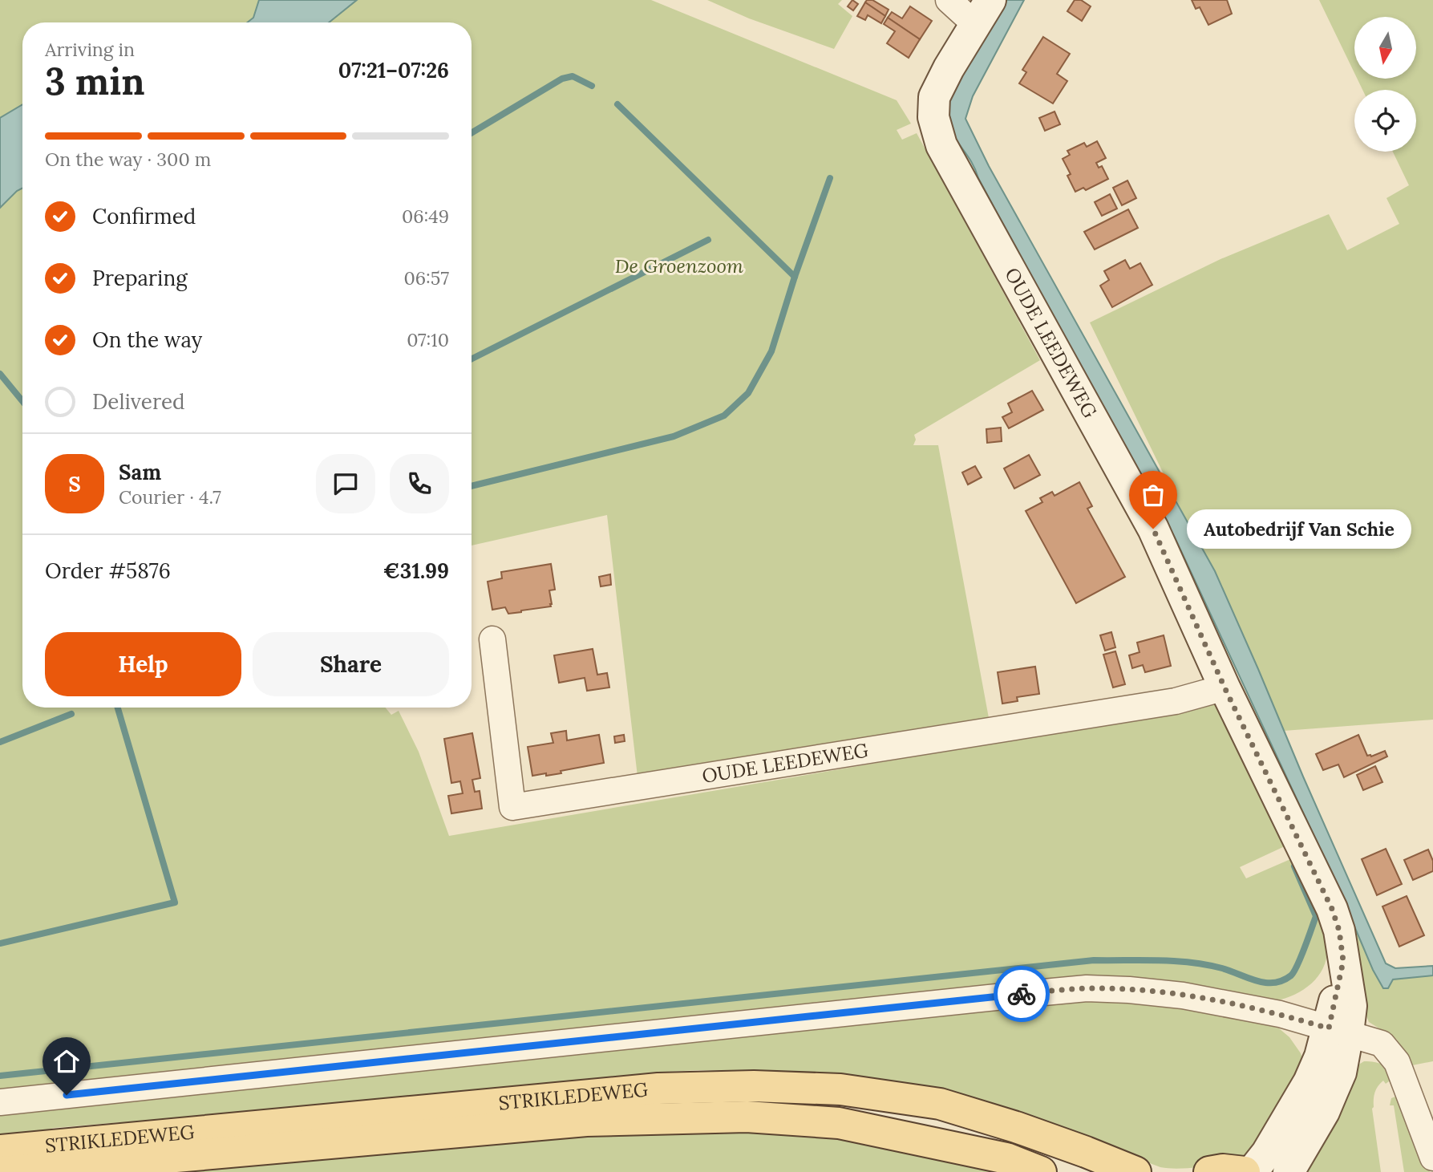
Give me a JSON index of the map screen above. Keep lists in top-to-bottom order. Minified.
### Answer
{"streets":{"main road":["STRIKLEDEWEG"],"street":["OUDE LEEDEWEG"]},"parks":["De Groenzoom"],"places":["Autobedrijf Van Schie"],"north":"bottom","page":{"heading":["3 min","Arriving in","07:21–07:26"],"panel":["Sam","Courier · 4.7","Order #5876","€31.99"],"bar":"On the way · 300 m","list":[["Confirmed","06:49"],["Preparing","06:57"],["On the way","07:10"],"Delivered"],"round":"S","bubble":"Autobedrijf Van Schie","buttons":["Help","Share"]}}
